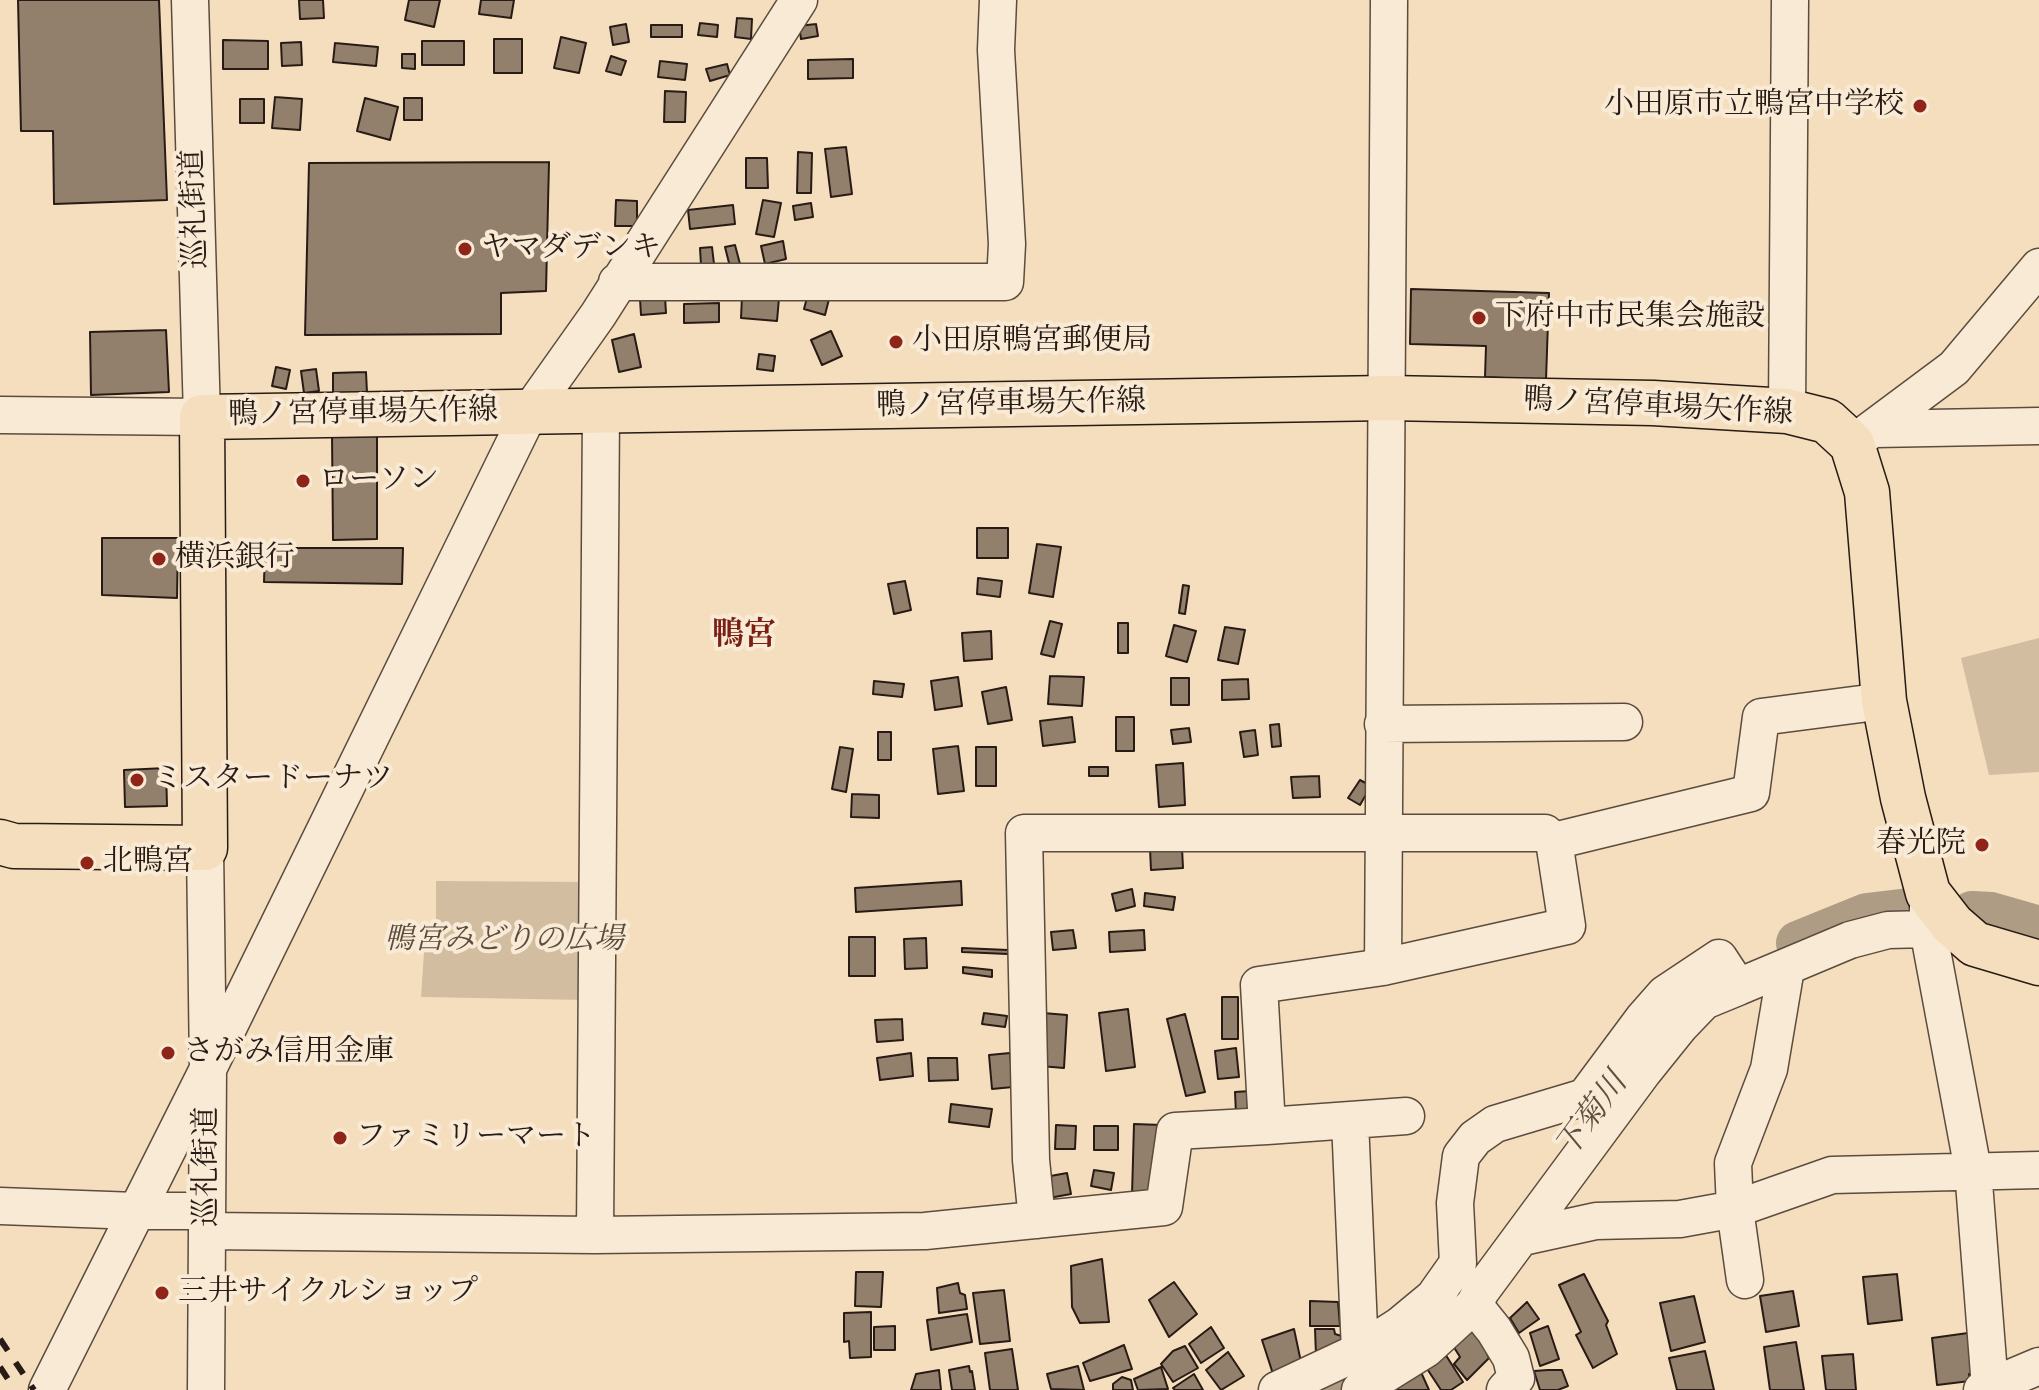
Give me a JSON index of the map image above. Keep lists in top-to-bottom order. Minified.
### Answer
{"streets":{"main road":["鴨ノ宮停車場矢作線"],"street":["巡礼街道"]},"crossings":[["巡礼街道","鴨ノ宮停車場矢作線"]],"districts":["鴨宮"],"water":["下菊川"],"parks":["鴨宮みどりの広場"],"places":["小田原市立鴨宮中学校","ヤマダデンキ","下府中市民集会施設","小田原鴨宮郵便局","ローソン","横浜銀行","ミスタードーナツ","春光院","北鴨宮","さがみ信用金庫","ファミリーマート","三井サイクルショップ"]}
